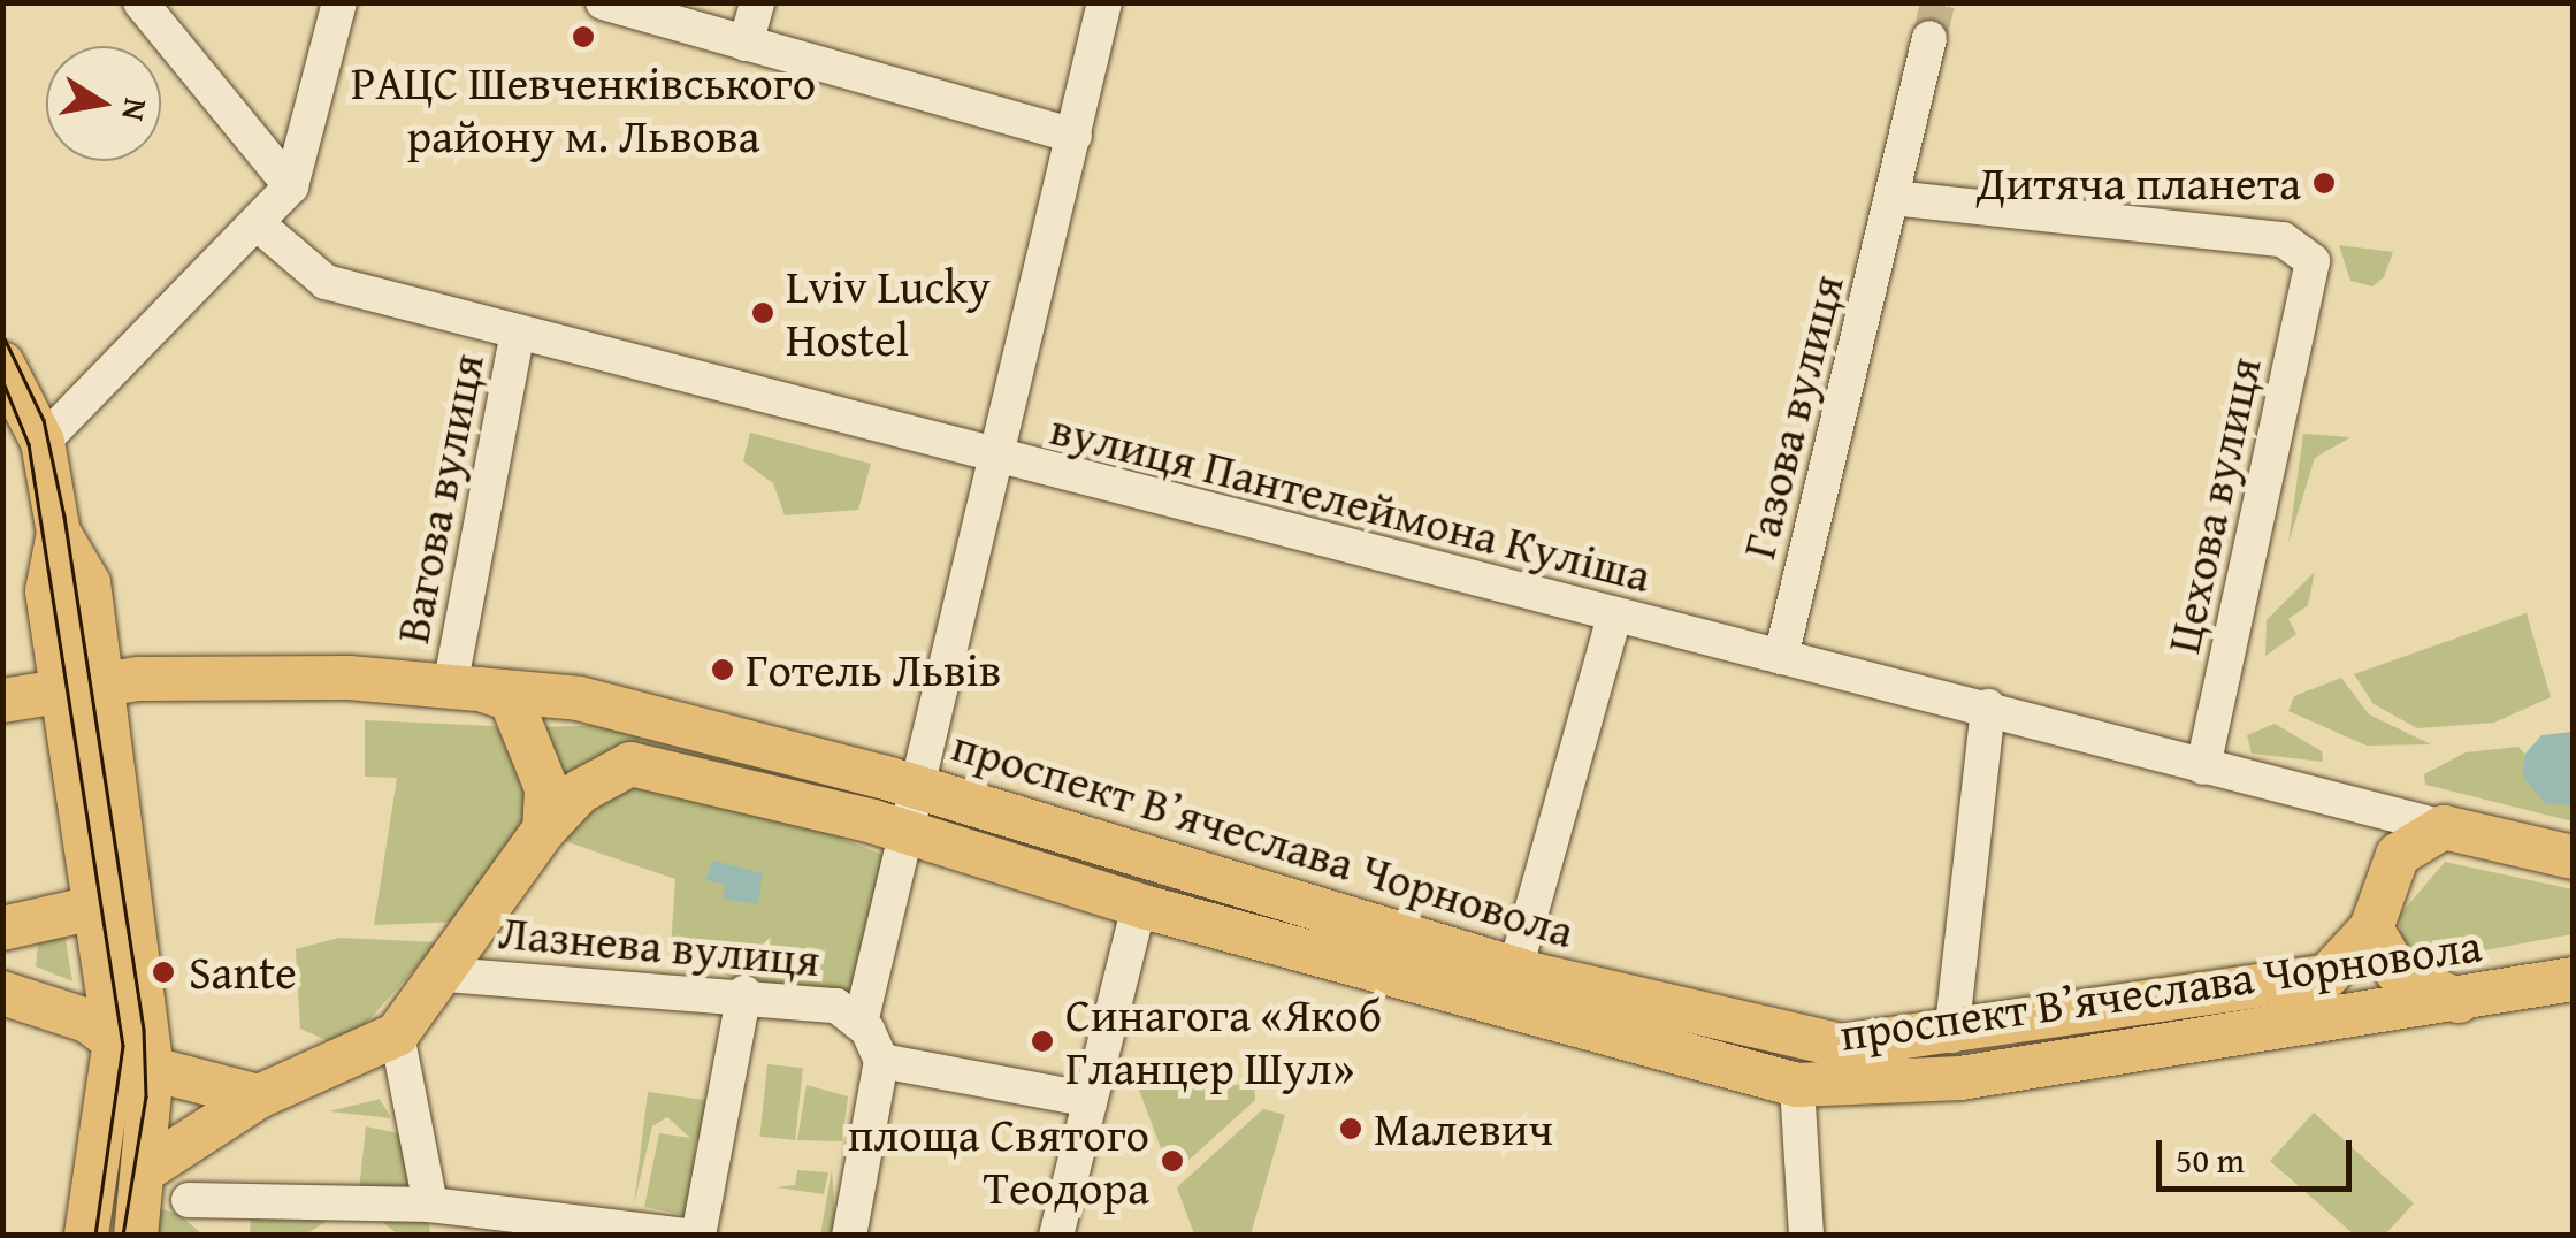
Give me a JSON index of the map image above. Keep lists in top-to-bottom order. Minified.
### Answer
{"streets":{"main road":["проспект Вʼячеслава Чорновола"],"street":["Газова вулиця","Вагова вулиця","вулиця Пантелеймона Куліша","Цехова вулиця","Лазнева вулиця"]},"crossings":[["Газова вулиця","вулиця Пантелеймона Куліша"],["Газова вулиця","Цехова вулиця"],["Вагова вулиця","вулиця Пантелеймона Куліша"],["Вагова вулиця","проспект Вʼячеслава Чорновола"],["вулиця Пантелеймона Куліша","Цехова вулиця"]],"places":["РАЦС Шевченківського району м. Львова","Дитяча планета","Lviv Lucky Hostel","Готель Львів","Sante","Синагога «Якоб Гланцер Шул»","Малевич","площа Святого Теодора"],"scale_bar":"50 m","north":"right"}
